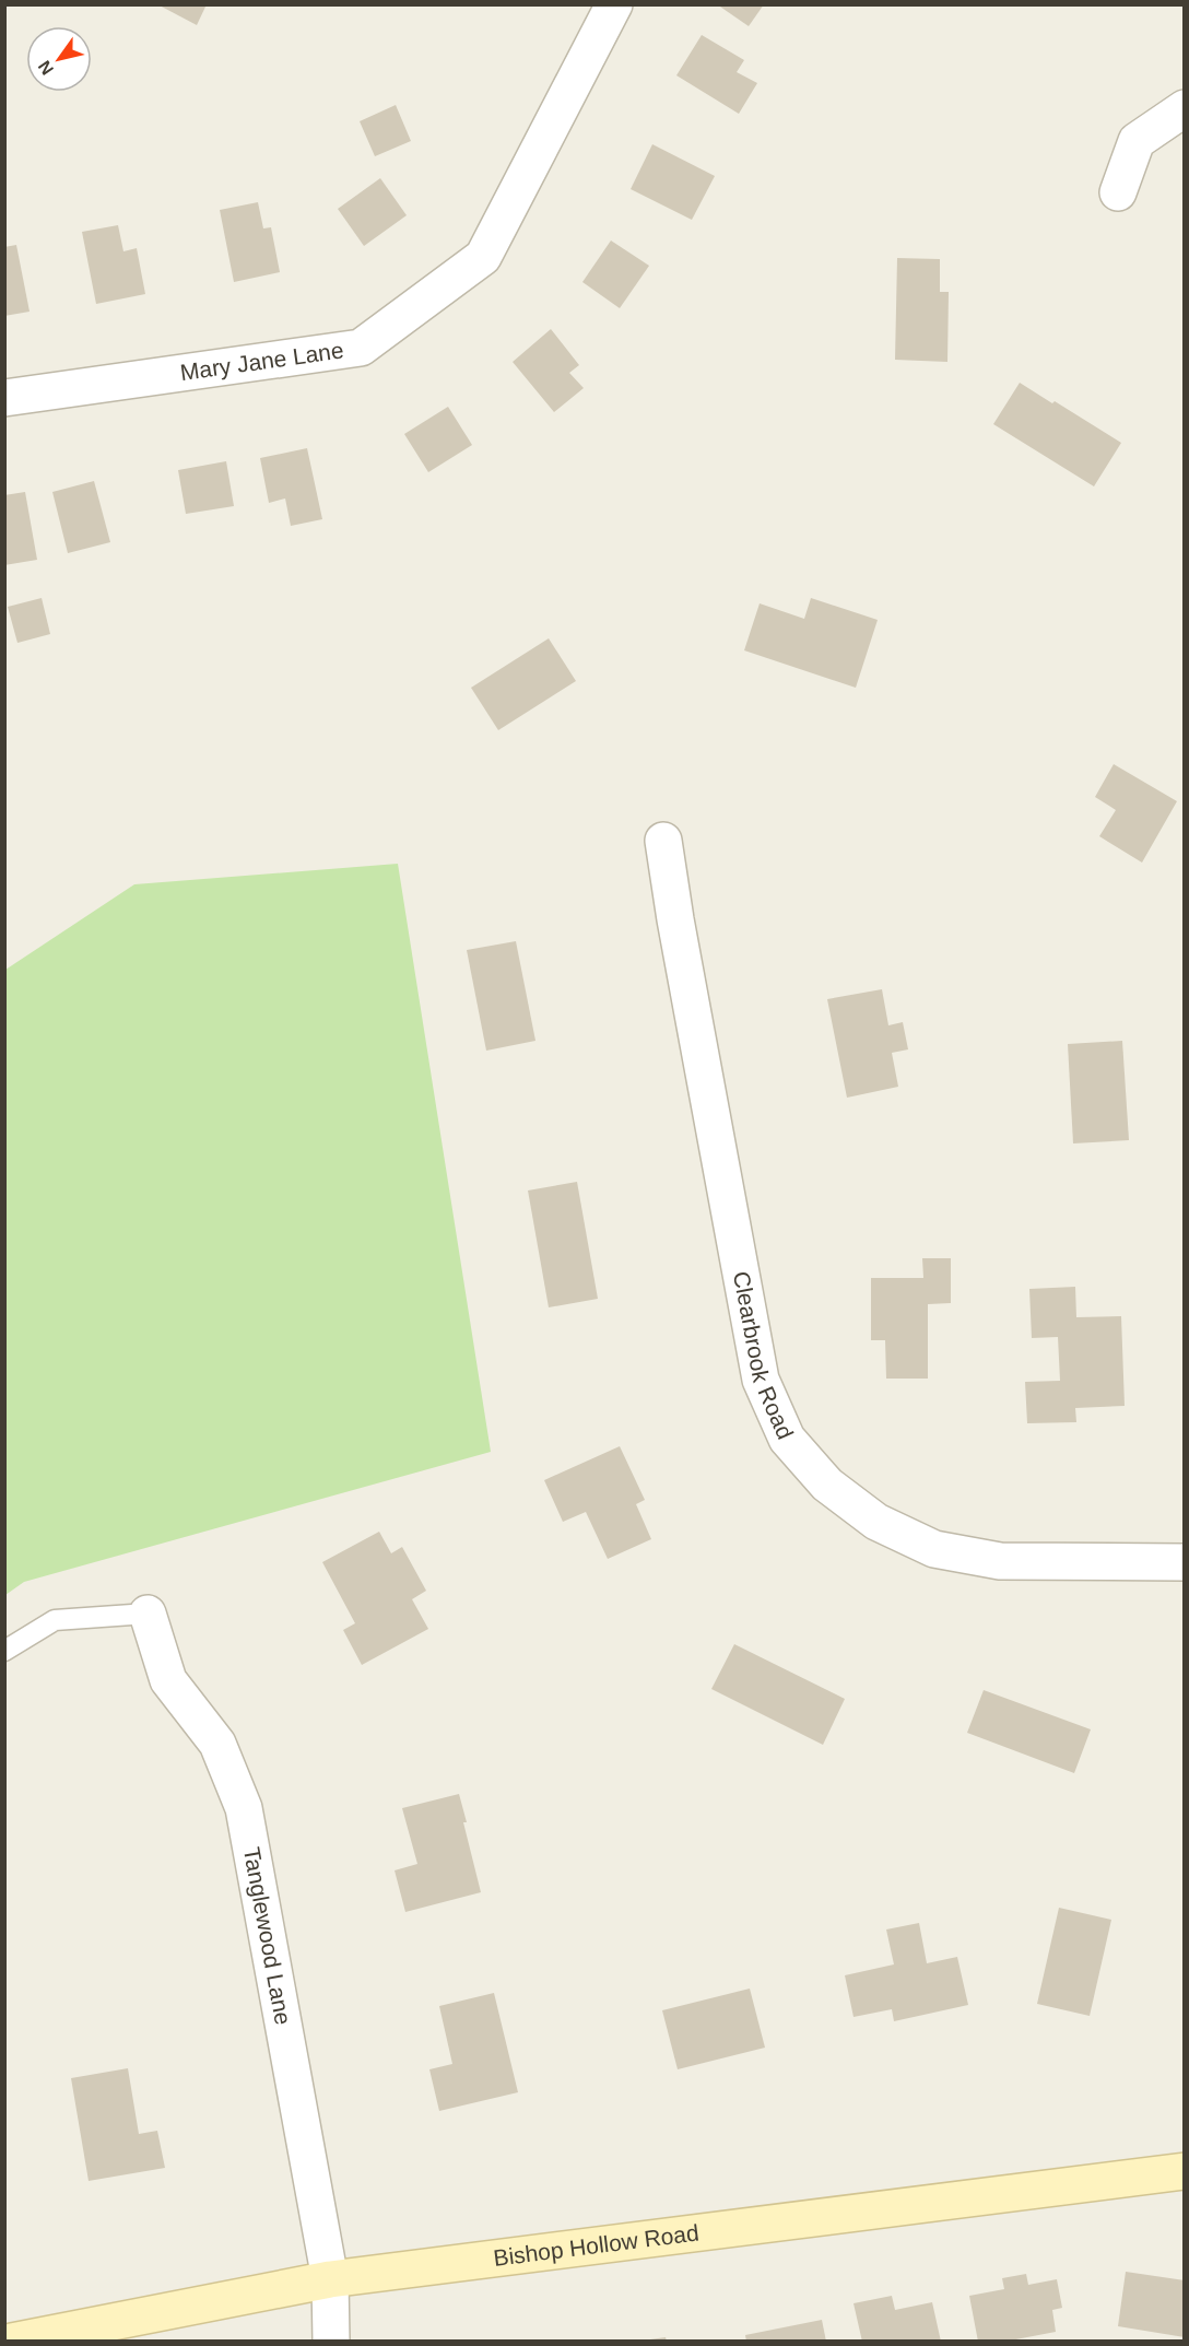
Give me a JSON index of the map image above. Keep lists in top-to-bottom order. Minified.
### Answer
{"streets":{"street":["Mary Jane Lane","Clearbrook Road","Tanglewood Lane","Bishop Hollow Road"]},"crossings":[["Tanglewood Lane","Bishop Hollow Road"]],"north":"bottom left"}
